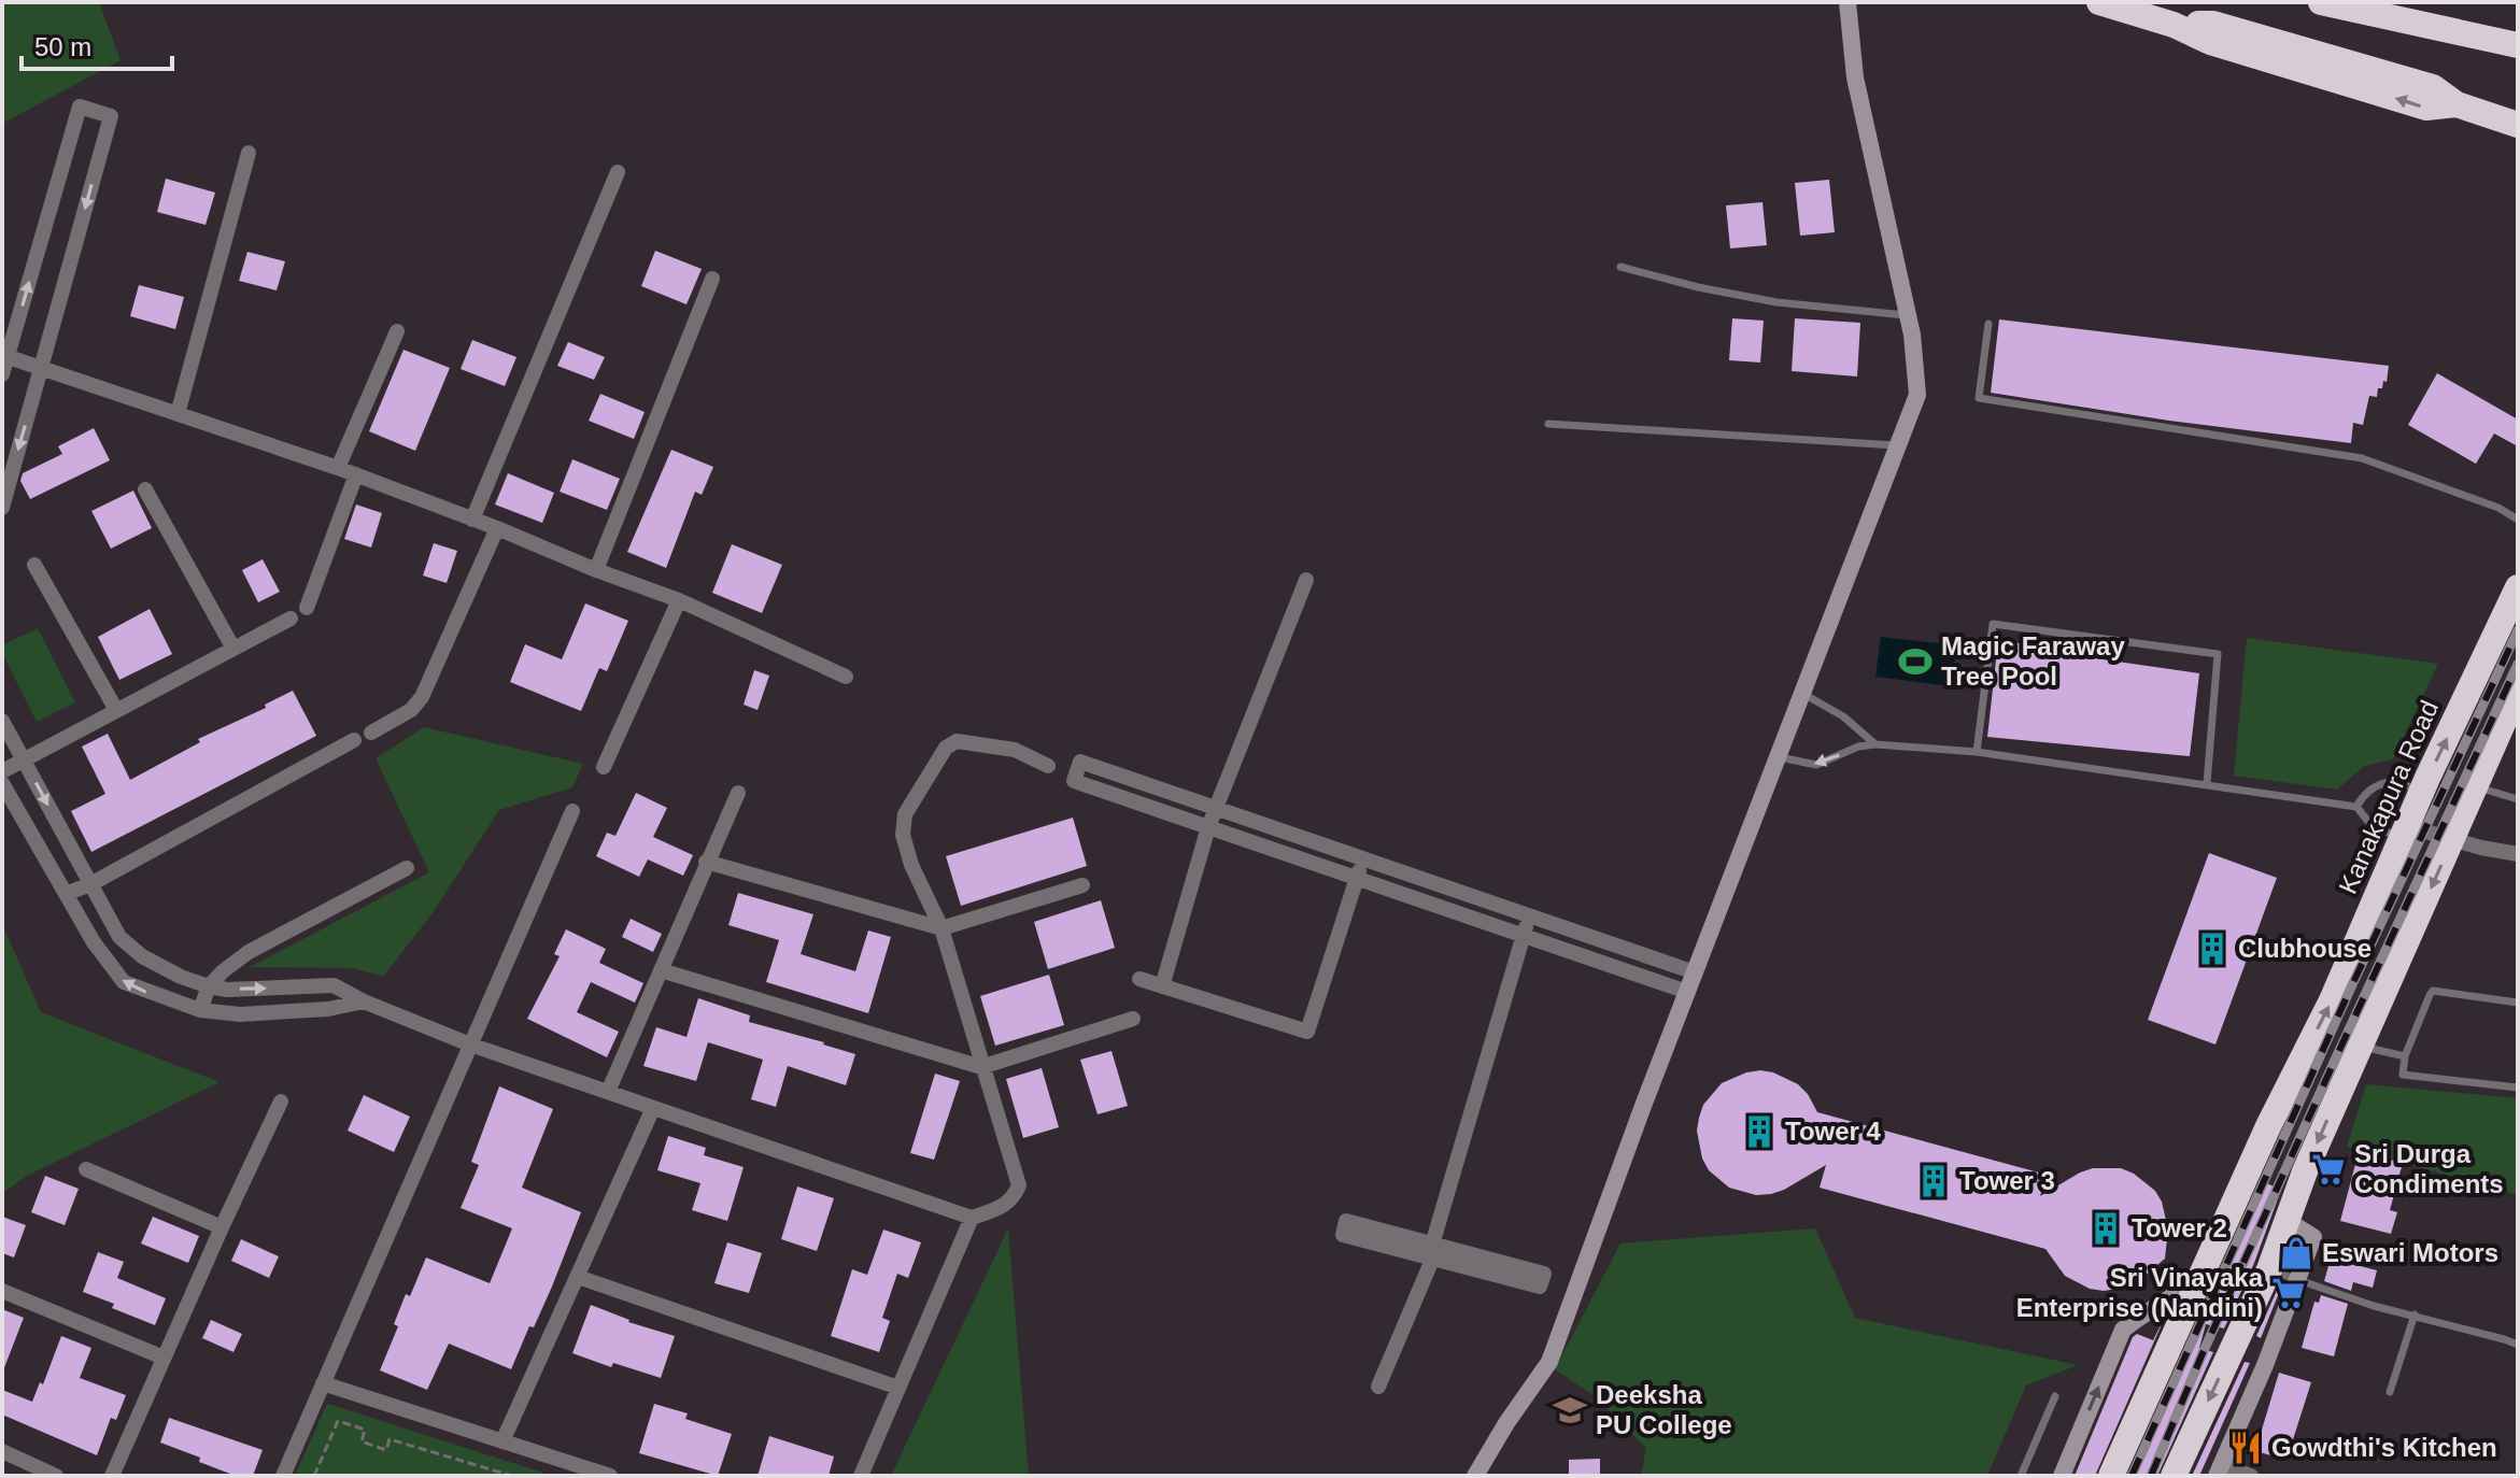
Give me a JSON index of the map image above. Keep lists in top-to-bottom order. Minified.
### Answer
{"streets":{"highway":["Kanakapura Road"]},"places":{"sports":["Magic Faraway Tree Pool"],"building":["Clubhouse","Tower 4","Tower 3","Tower 2"],"supermarket":["Sri Durga Condiments","Sri Vinayaka Enterprise (Nandini)"],"shop":["Eswari Motors"],"school or university":["Deeksha PU College"],"restaurant":["Gowdthi's Kitchen"]},"scale_bar":"50 m"}
